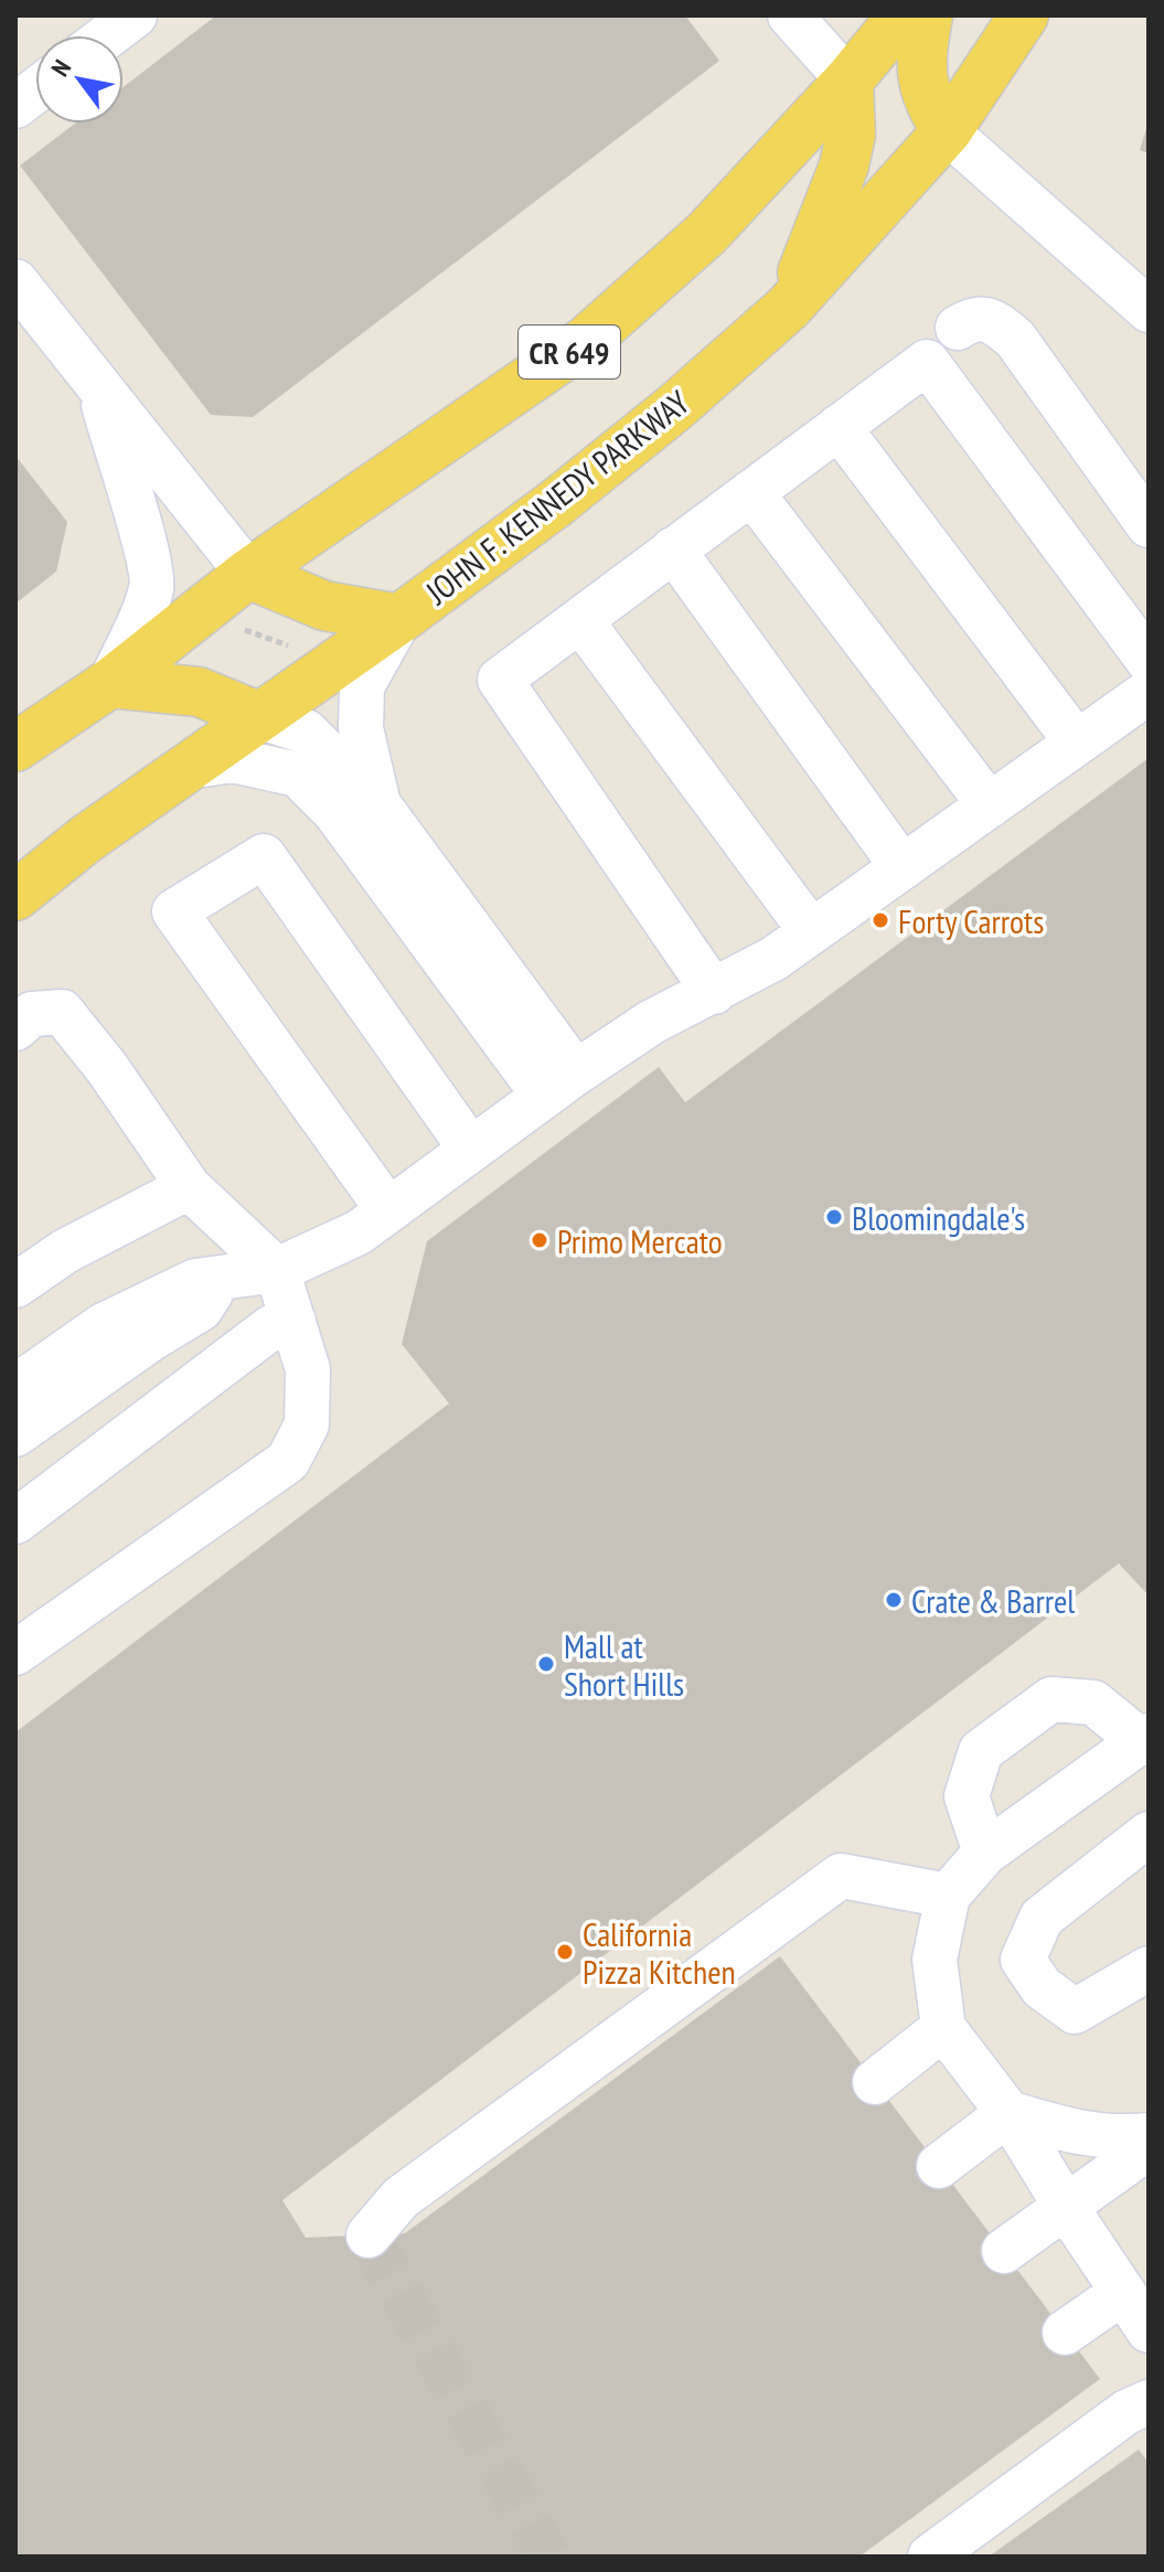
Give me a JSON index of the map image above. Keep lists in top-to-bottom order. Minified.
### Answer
{"streets":{"main road":["CR 649","JOHN F. KENNEDY PARKWAY"]},"places":["Forty Carrots","Bloomingdale's","Primo Mercato","Crate & Barrel","Mall at Short Hills","California Pizza Kitchen"],"north":"top left"}
